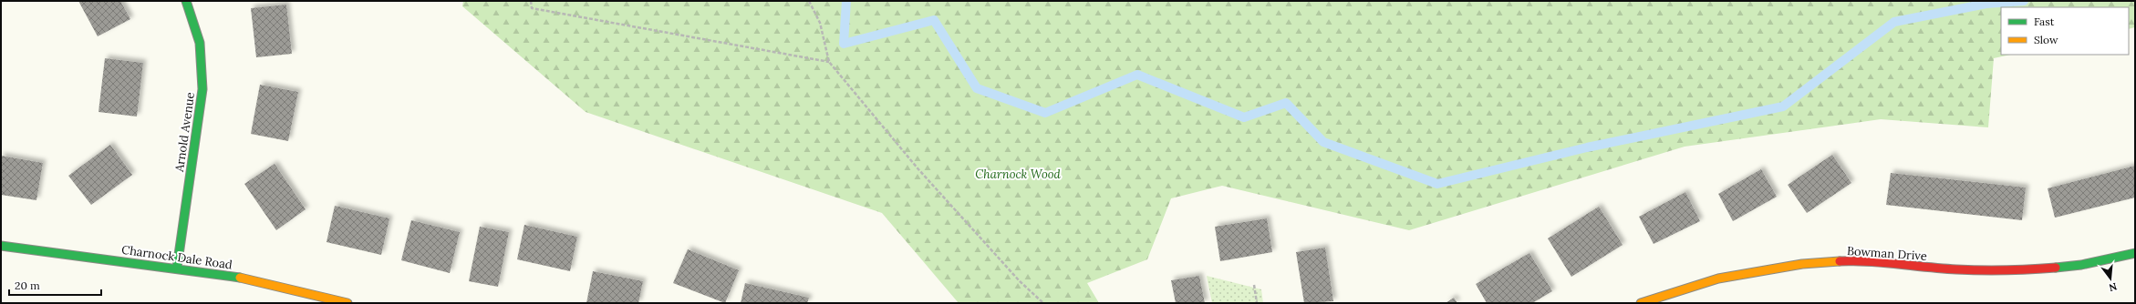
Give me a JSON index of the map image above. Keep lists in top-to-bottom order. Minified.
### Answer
{"streets":{"street":["Arnold Avenue","Bowman Drive","Charnock Dale Road"]},"crossings":[["Arnold Avenue","Charnock Dale Road"]],"parks":["Charnock Wood"],"legend":["Fast","Slow"],"scale_bar":"20 m","north":"bottom"}
